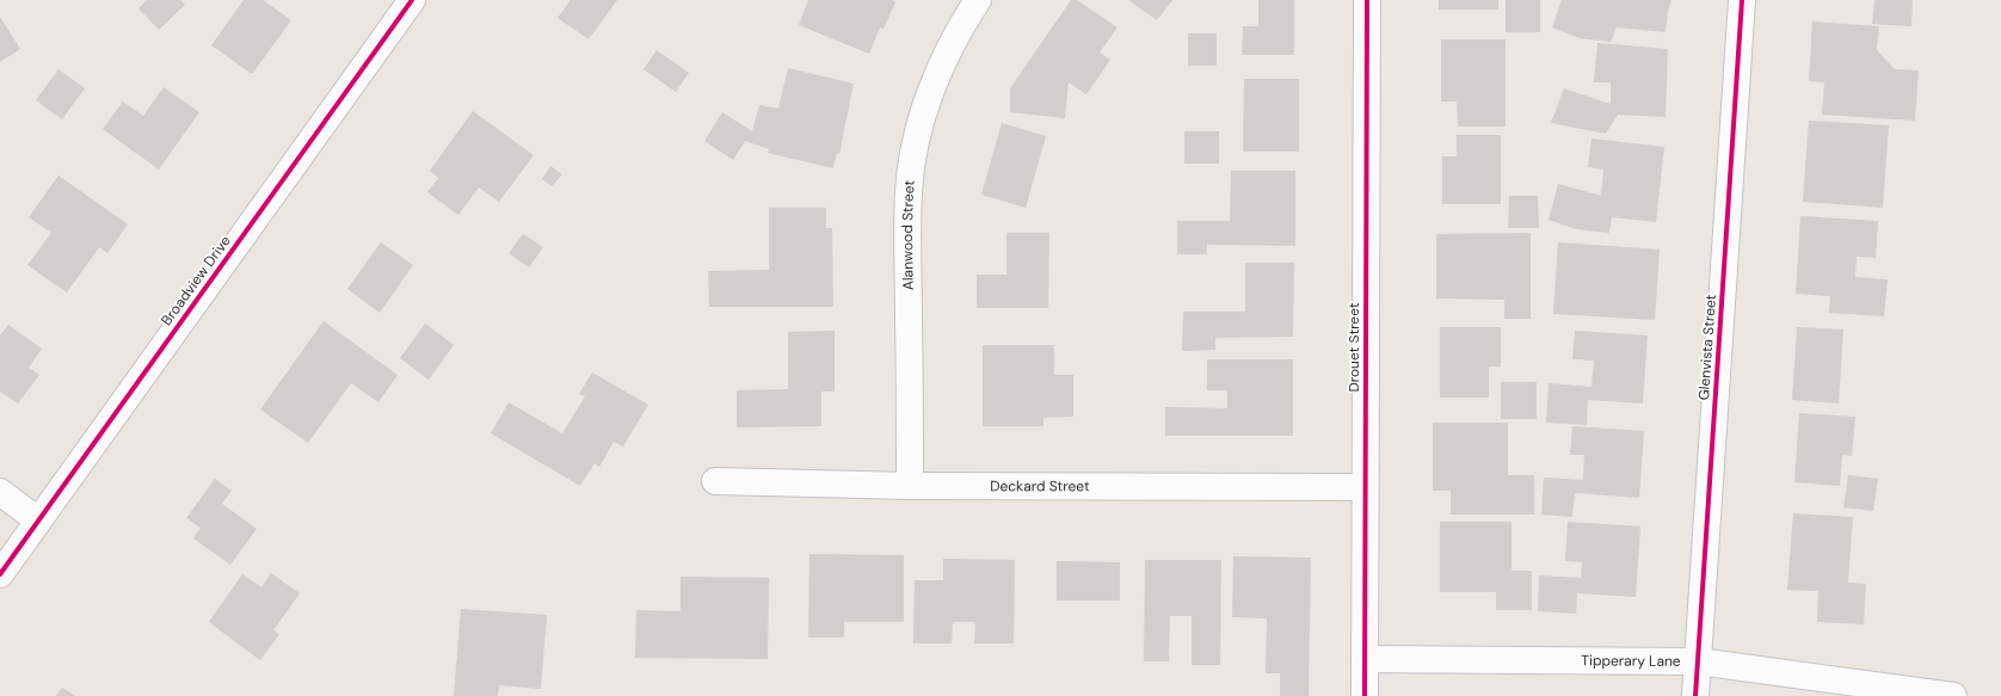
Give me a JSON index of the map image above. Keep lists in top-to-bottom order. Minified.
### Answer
{"streets":{"street":["Alanwood Street","Broadview Drive","Drouet Street","Glenvista Street","Deckard Street","Tipperary Lane"]},"crossings":[["Alanwood Street","Deckard Street"],["Drouet Street","Deckard Street"],["Drouet Street","Tipperary Lane"],["Glenvista Street","Tipperary Lane"]]}
